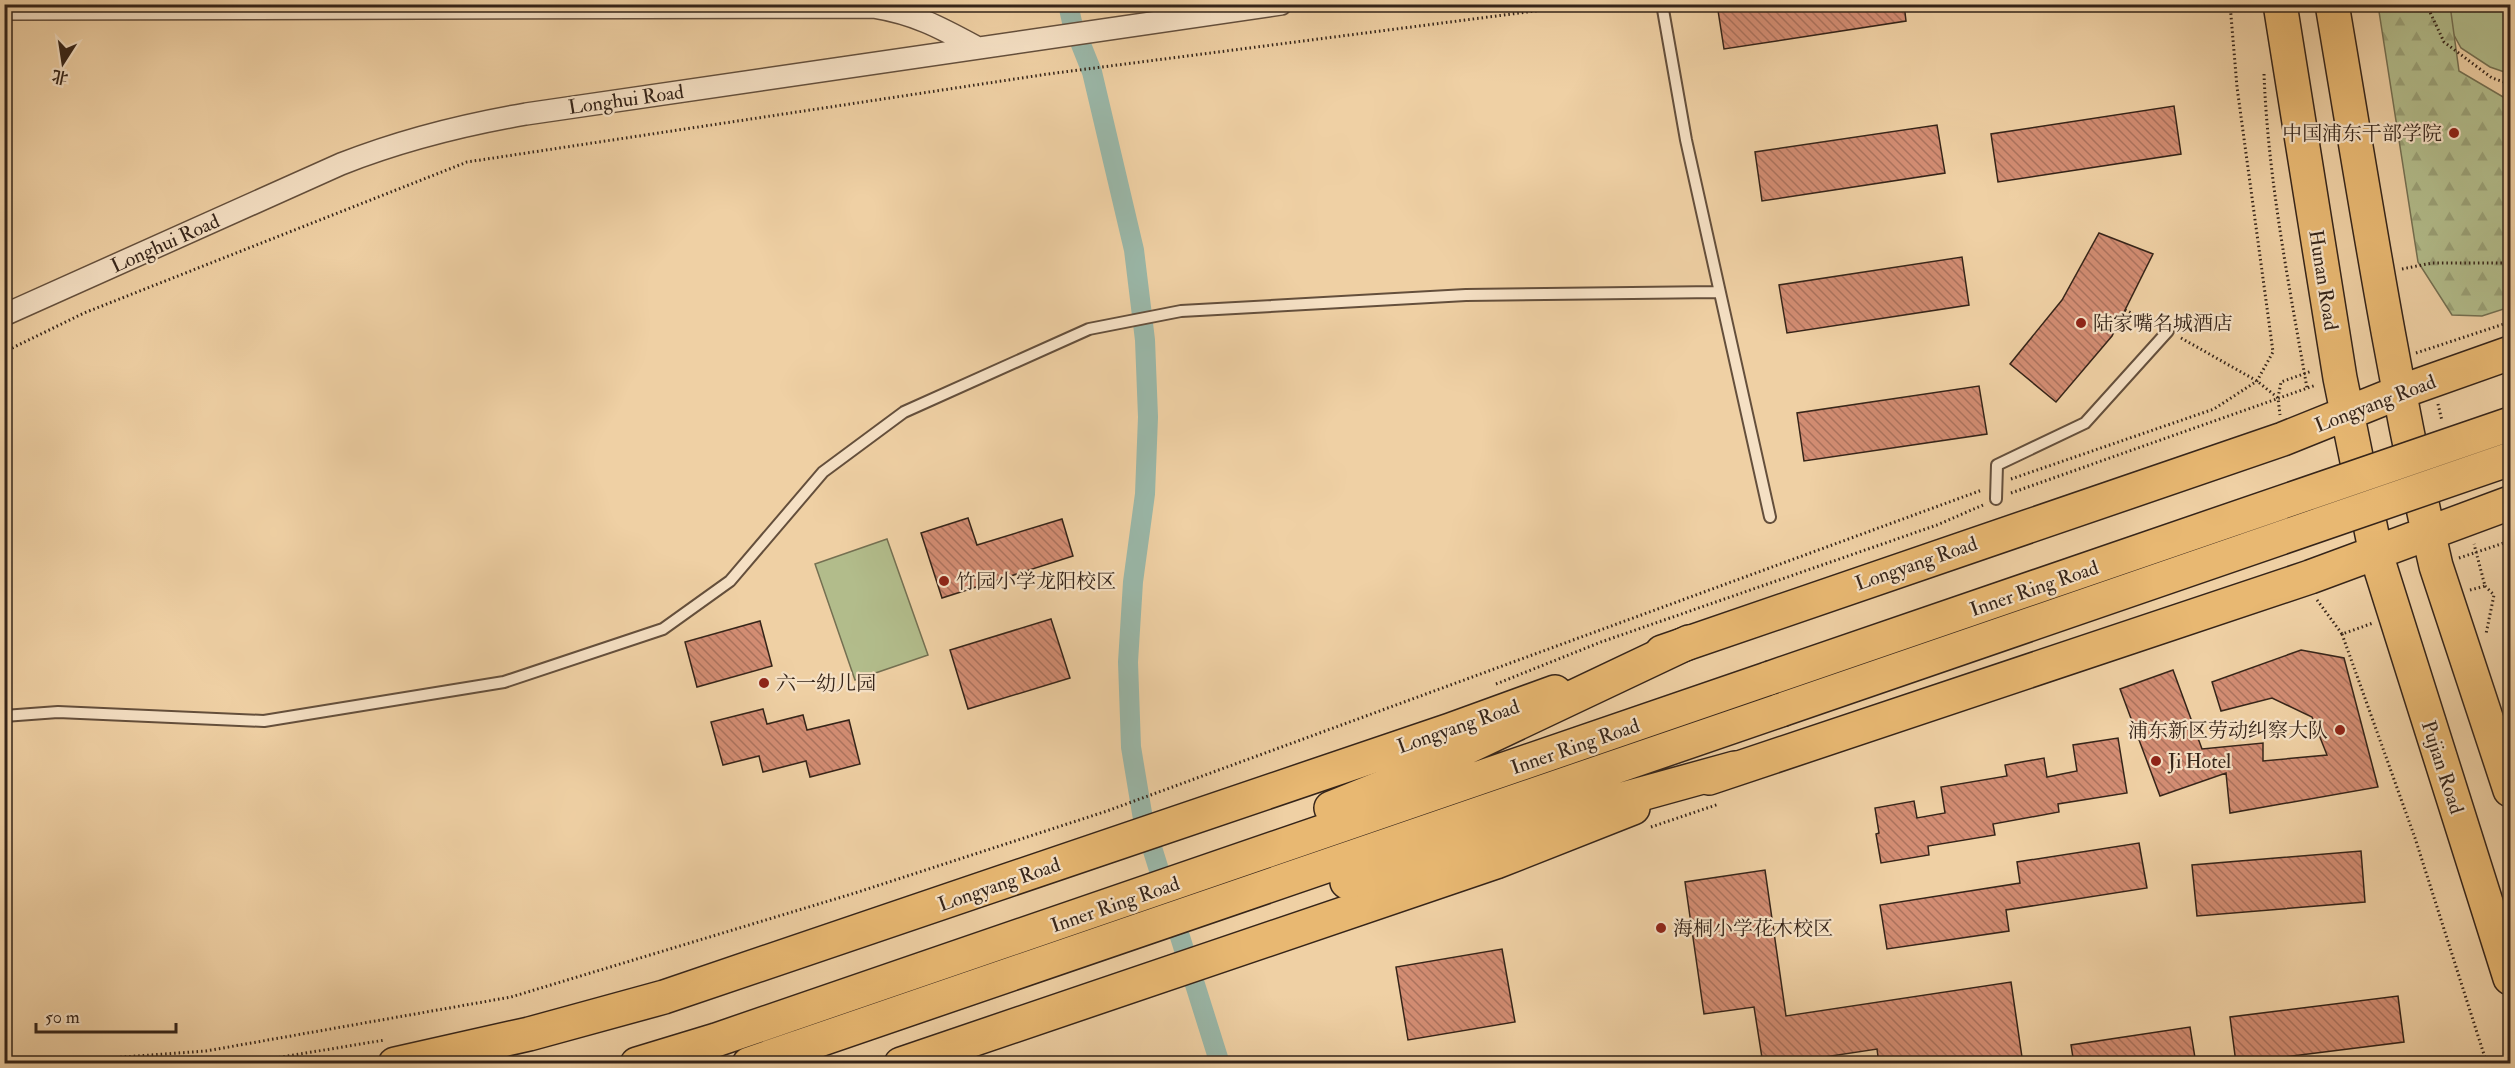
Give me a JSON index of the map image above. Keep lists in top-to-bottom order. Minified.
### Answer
{"streets":{"main road":["Hunan Road","Longyang Road","Inner Ring Road","Pujian Road"],"street":["Longhui Road"]},"crossings":[["Hunan Road","Longyang Road"],["Hunan Road","Pujian Road"]],"places":["中国浦东干部学院","陆家嘴名城酒店","竹园小学龙阳校区","六一幼儿园","浦东新区劳动纠察大队","Ji Hotel","海桐小学花木校区"],"scale_bar":"50 m","north":"bottom"}
